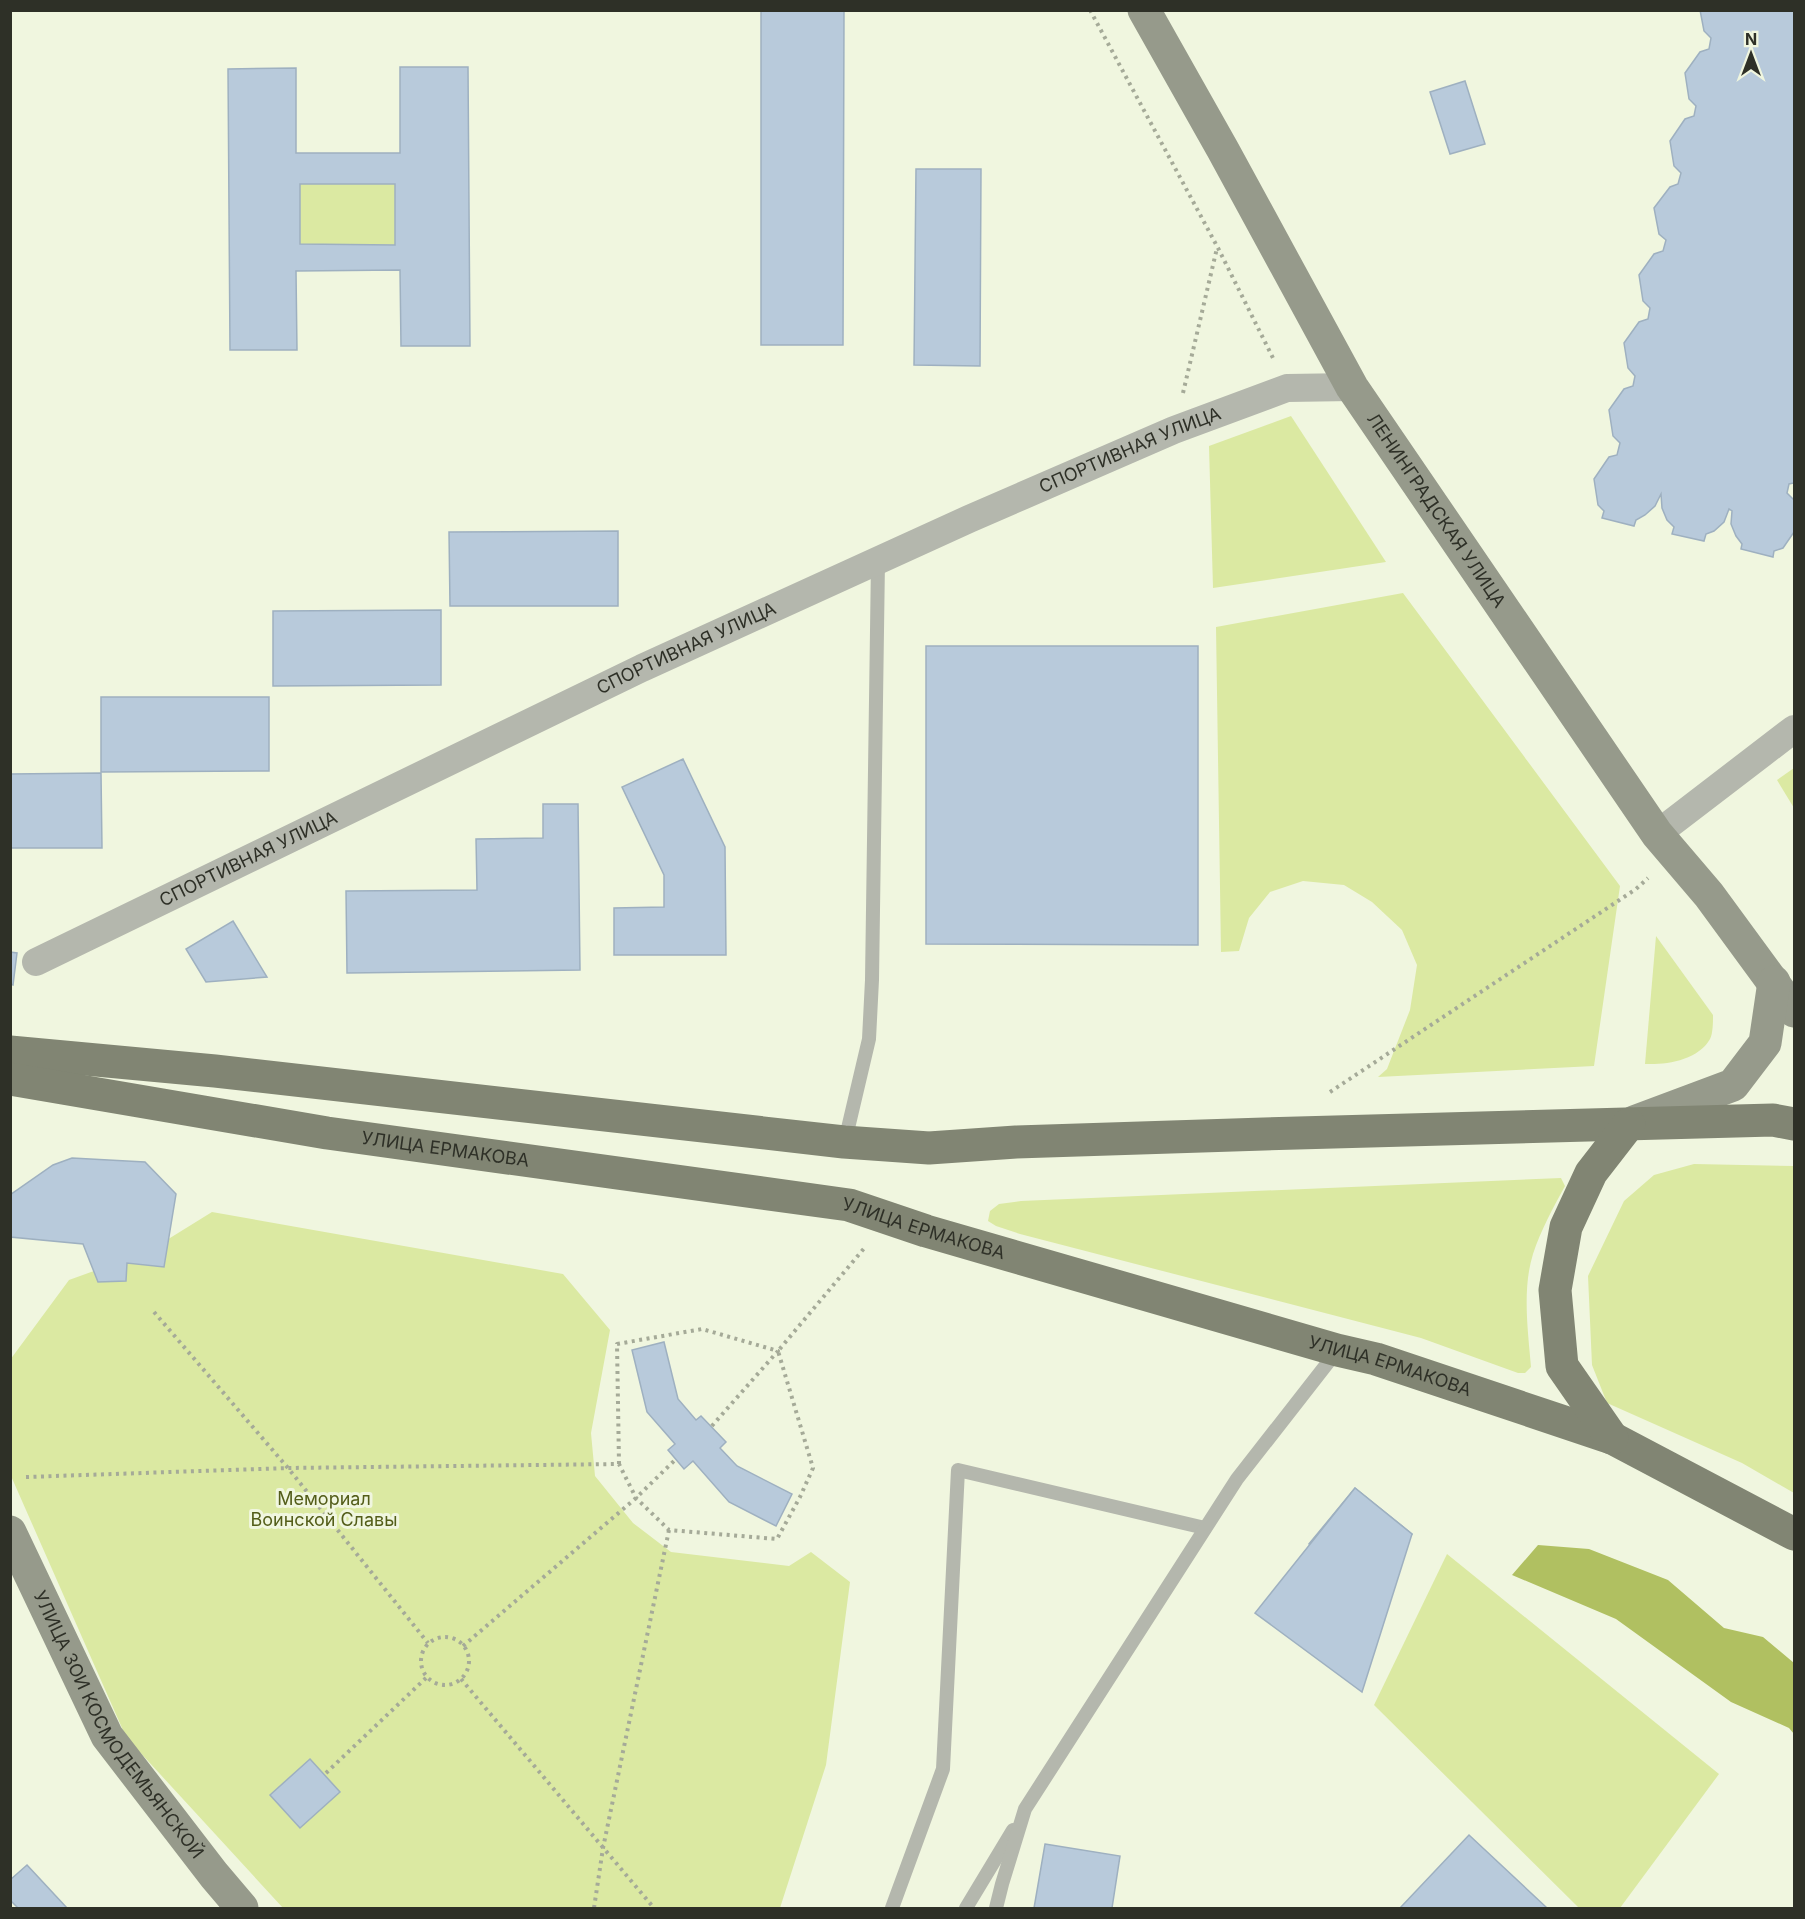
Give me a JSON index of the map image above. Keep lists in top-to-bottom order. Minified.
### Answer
{"streets":{"main road":["УЛИЦА ЕРМАКОВА"],"street":["СПОРТИВНАЯ УЛИЦА","ЛЕНИНГРАДСКАЯ УЛИЦА","УЛИЦА ЗОИ КОСМОДЕМЬЯНСКОЙ"]},"crossings":[["СПОРТИВНАЯ УЛИЦА","ЛЕНИНГРАДСКАЯ УЛИЦА"]],"parks":["Мемориал Воинской Славы"],"north":"top"}
